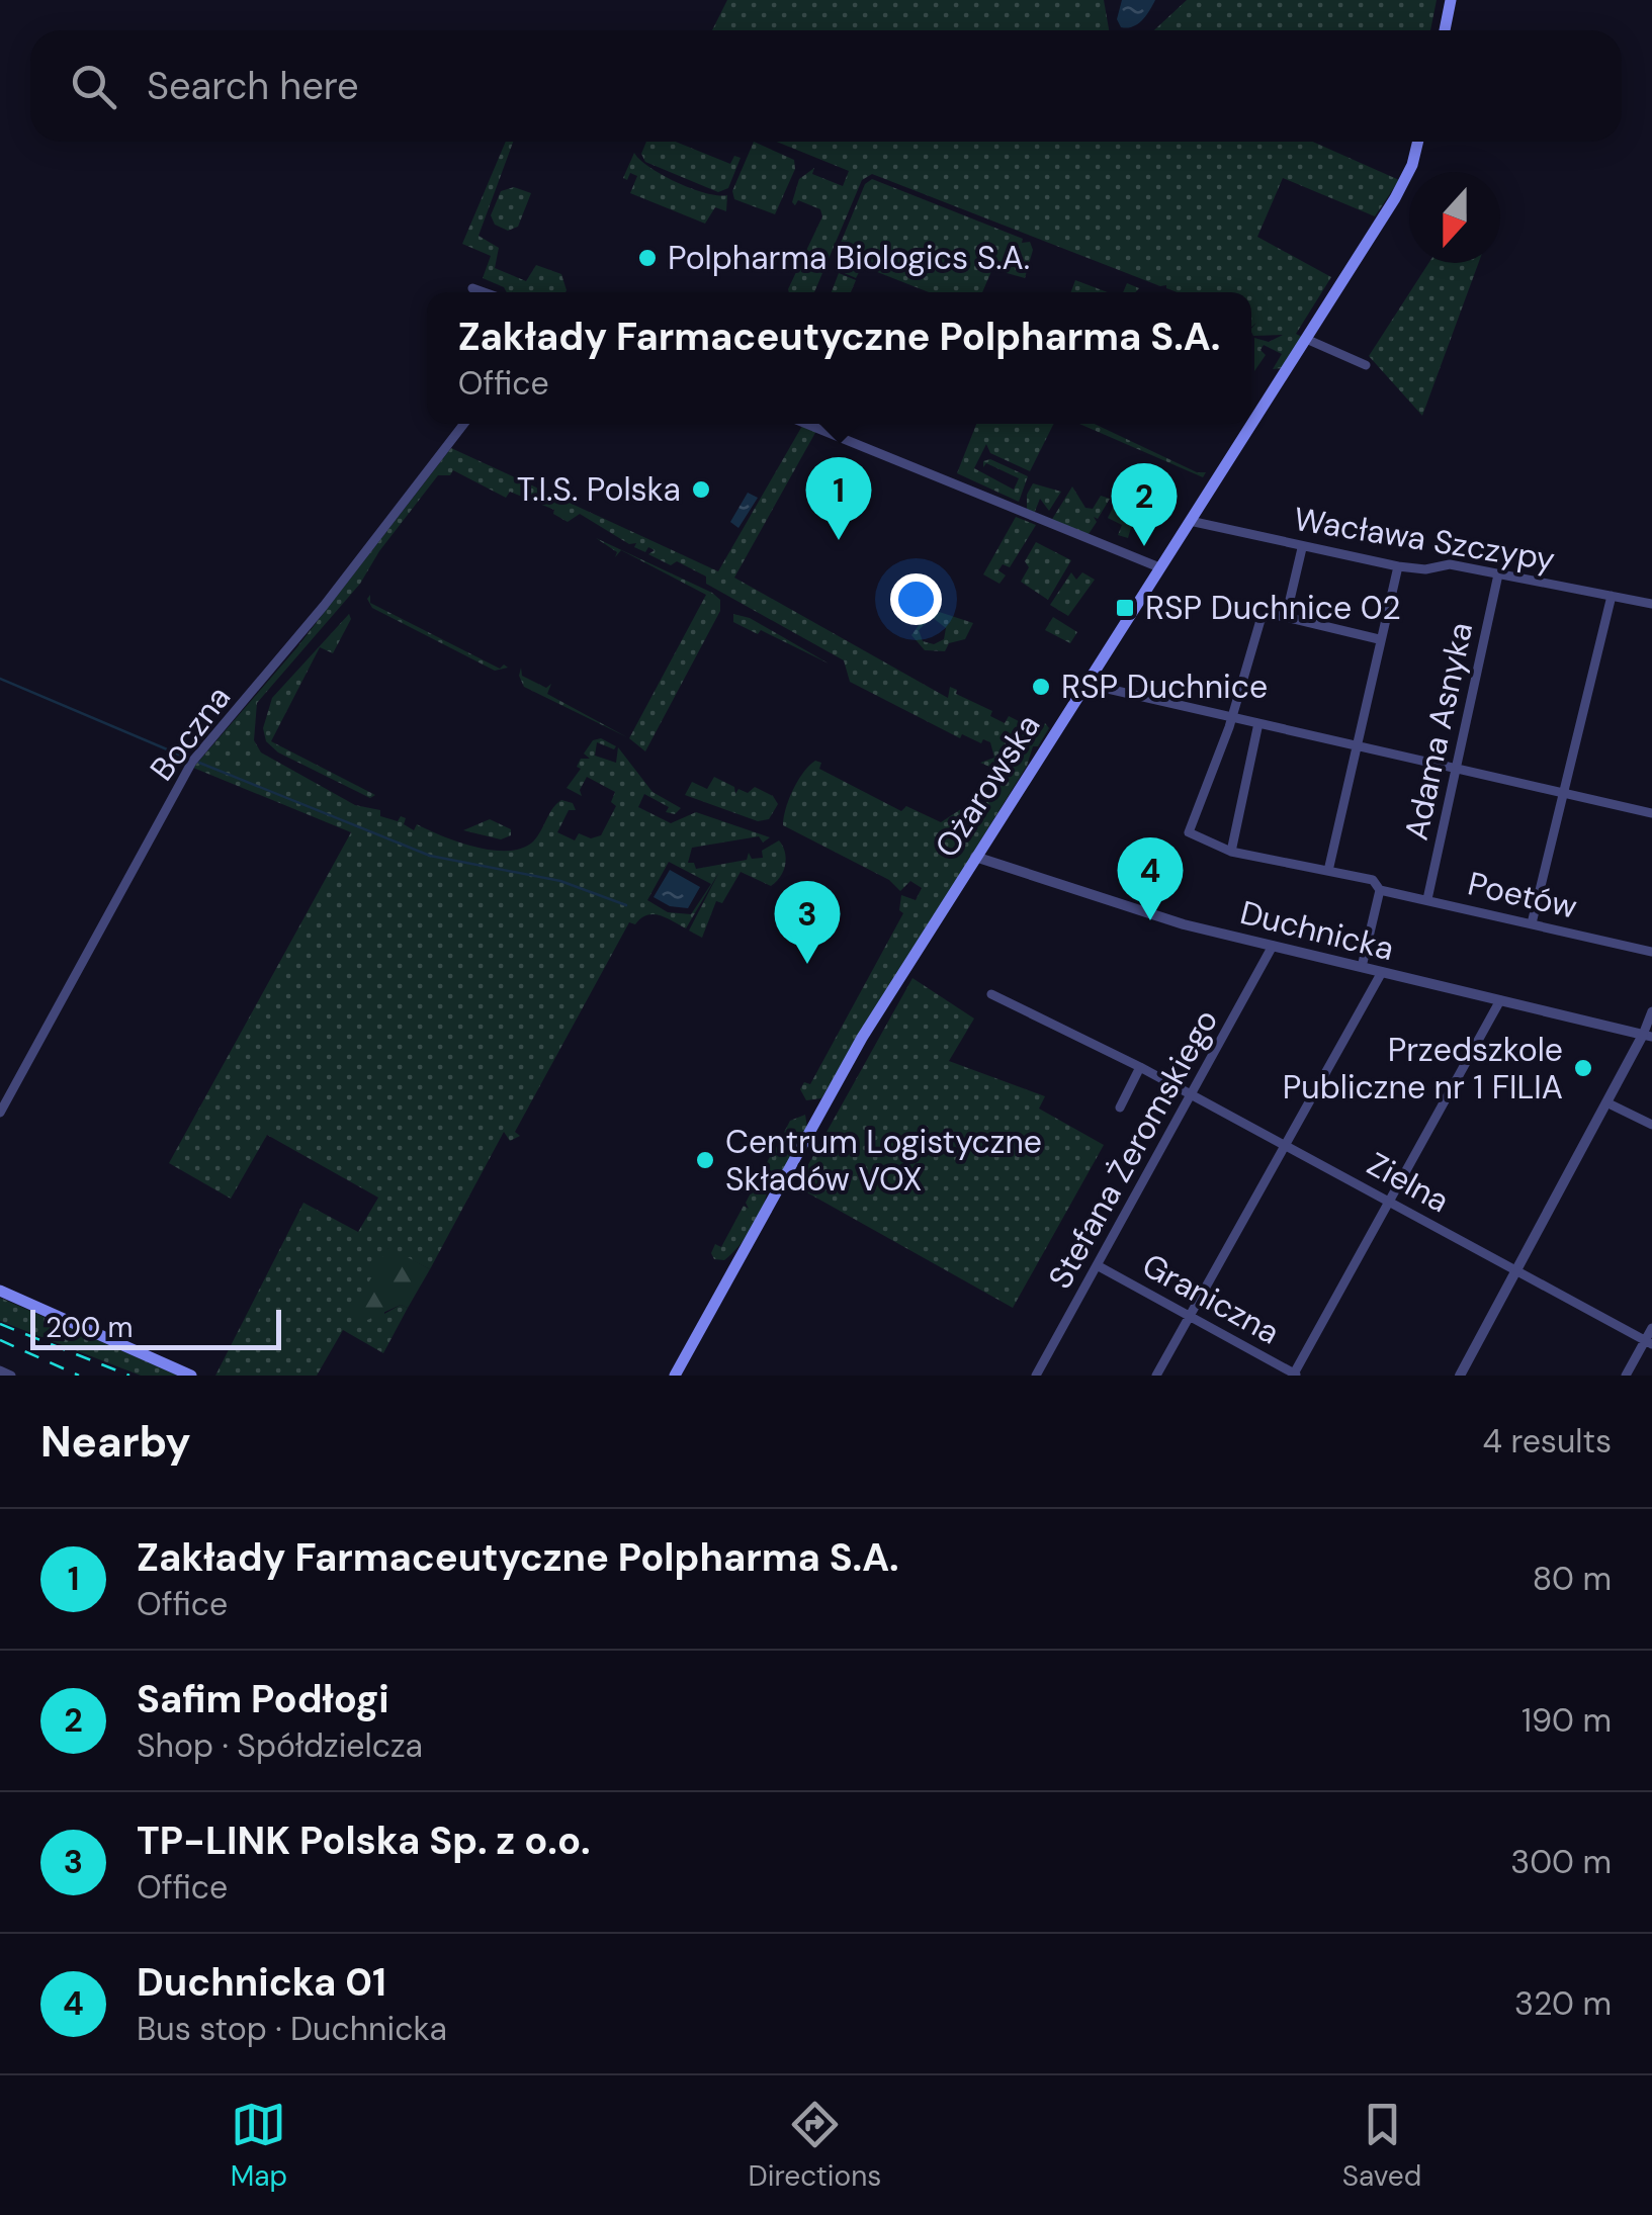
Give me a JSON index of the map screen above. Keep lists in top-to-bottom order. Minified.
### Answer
{"streets":{"main road":["Ożarowska"],"street":["Wacława Szczypy","Adama Asnyka","Boczna","Poetów","Duchnicka","Stefana Żeromskiego","Zielna","Graniczna"]},"crossings":[["Wacława Szczypy","Adama Asnyka"],["Wacława Szczypy","Ożarowska"],["Adama Asnyka","Poetów"],["Ożarowska","Duchnicka"],["Duchnicka","Stefana Żeromskiego"],["Stefana Żeromskiego","Zielna"],["Stefana Żeromskiego","Graniczna"]],"places":{"other":["Polpharma Biologics S.A.","T.I.S. Polska","RSP Duchnice","Przedszkole Publiczne nr 1 FILIA","Centrum Logistyczne Składów VOX"],"transit":["RSP Duchnice 02"]},"scale_bar":"200 m","north":"bottom","page":{"search":"Search here","popup":["Zakłady Farmaceutyczne Polpharma S.A.","Office"],"pins":["1","2","4","3"],"scale":"200 m","heading":["Nearby","4 results"],"list":[{"mark":"1","name":"Zakłady Farmaceutyczne Polpharma S.A.","note":"Office","value":"80 m"},{"mark":"2","name":"Safim Podłogi","note":"Shop · Spółdzielcza","value":"190 m"},{"mark":"3","name":"TP-LINK Polska Sp. z o.o.","note":"Office","value":"300 m"},{"mark":"4","name":"Duchnicka 01","note":"Bus stop · Duchnicka","value":"320 m"}],"nav":["Map","Directions","Saved"]}}
